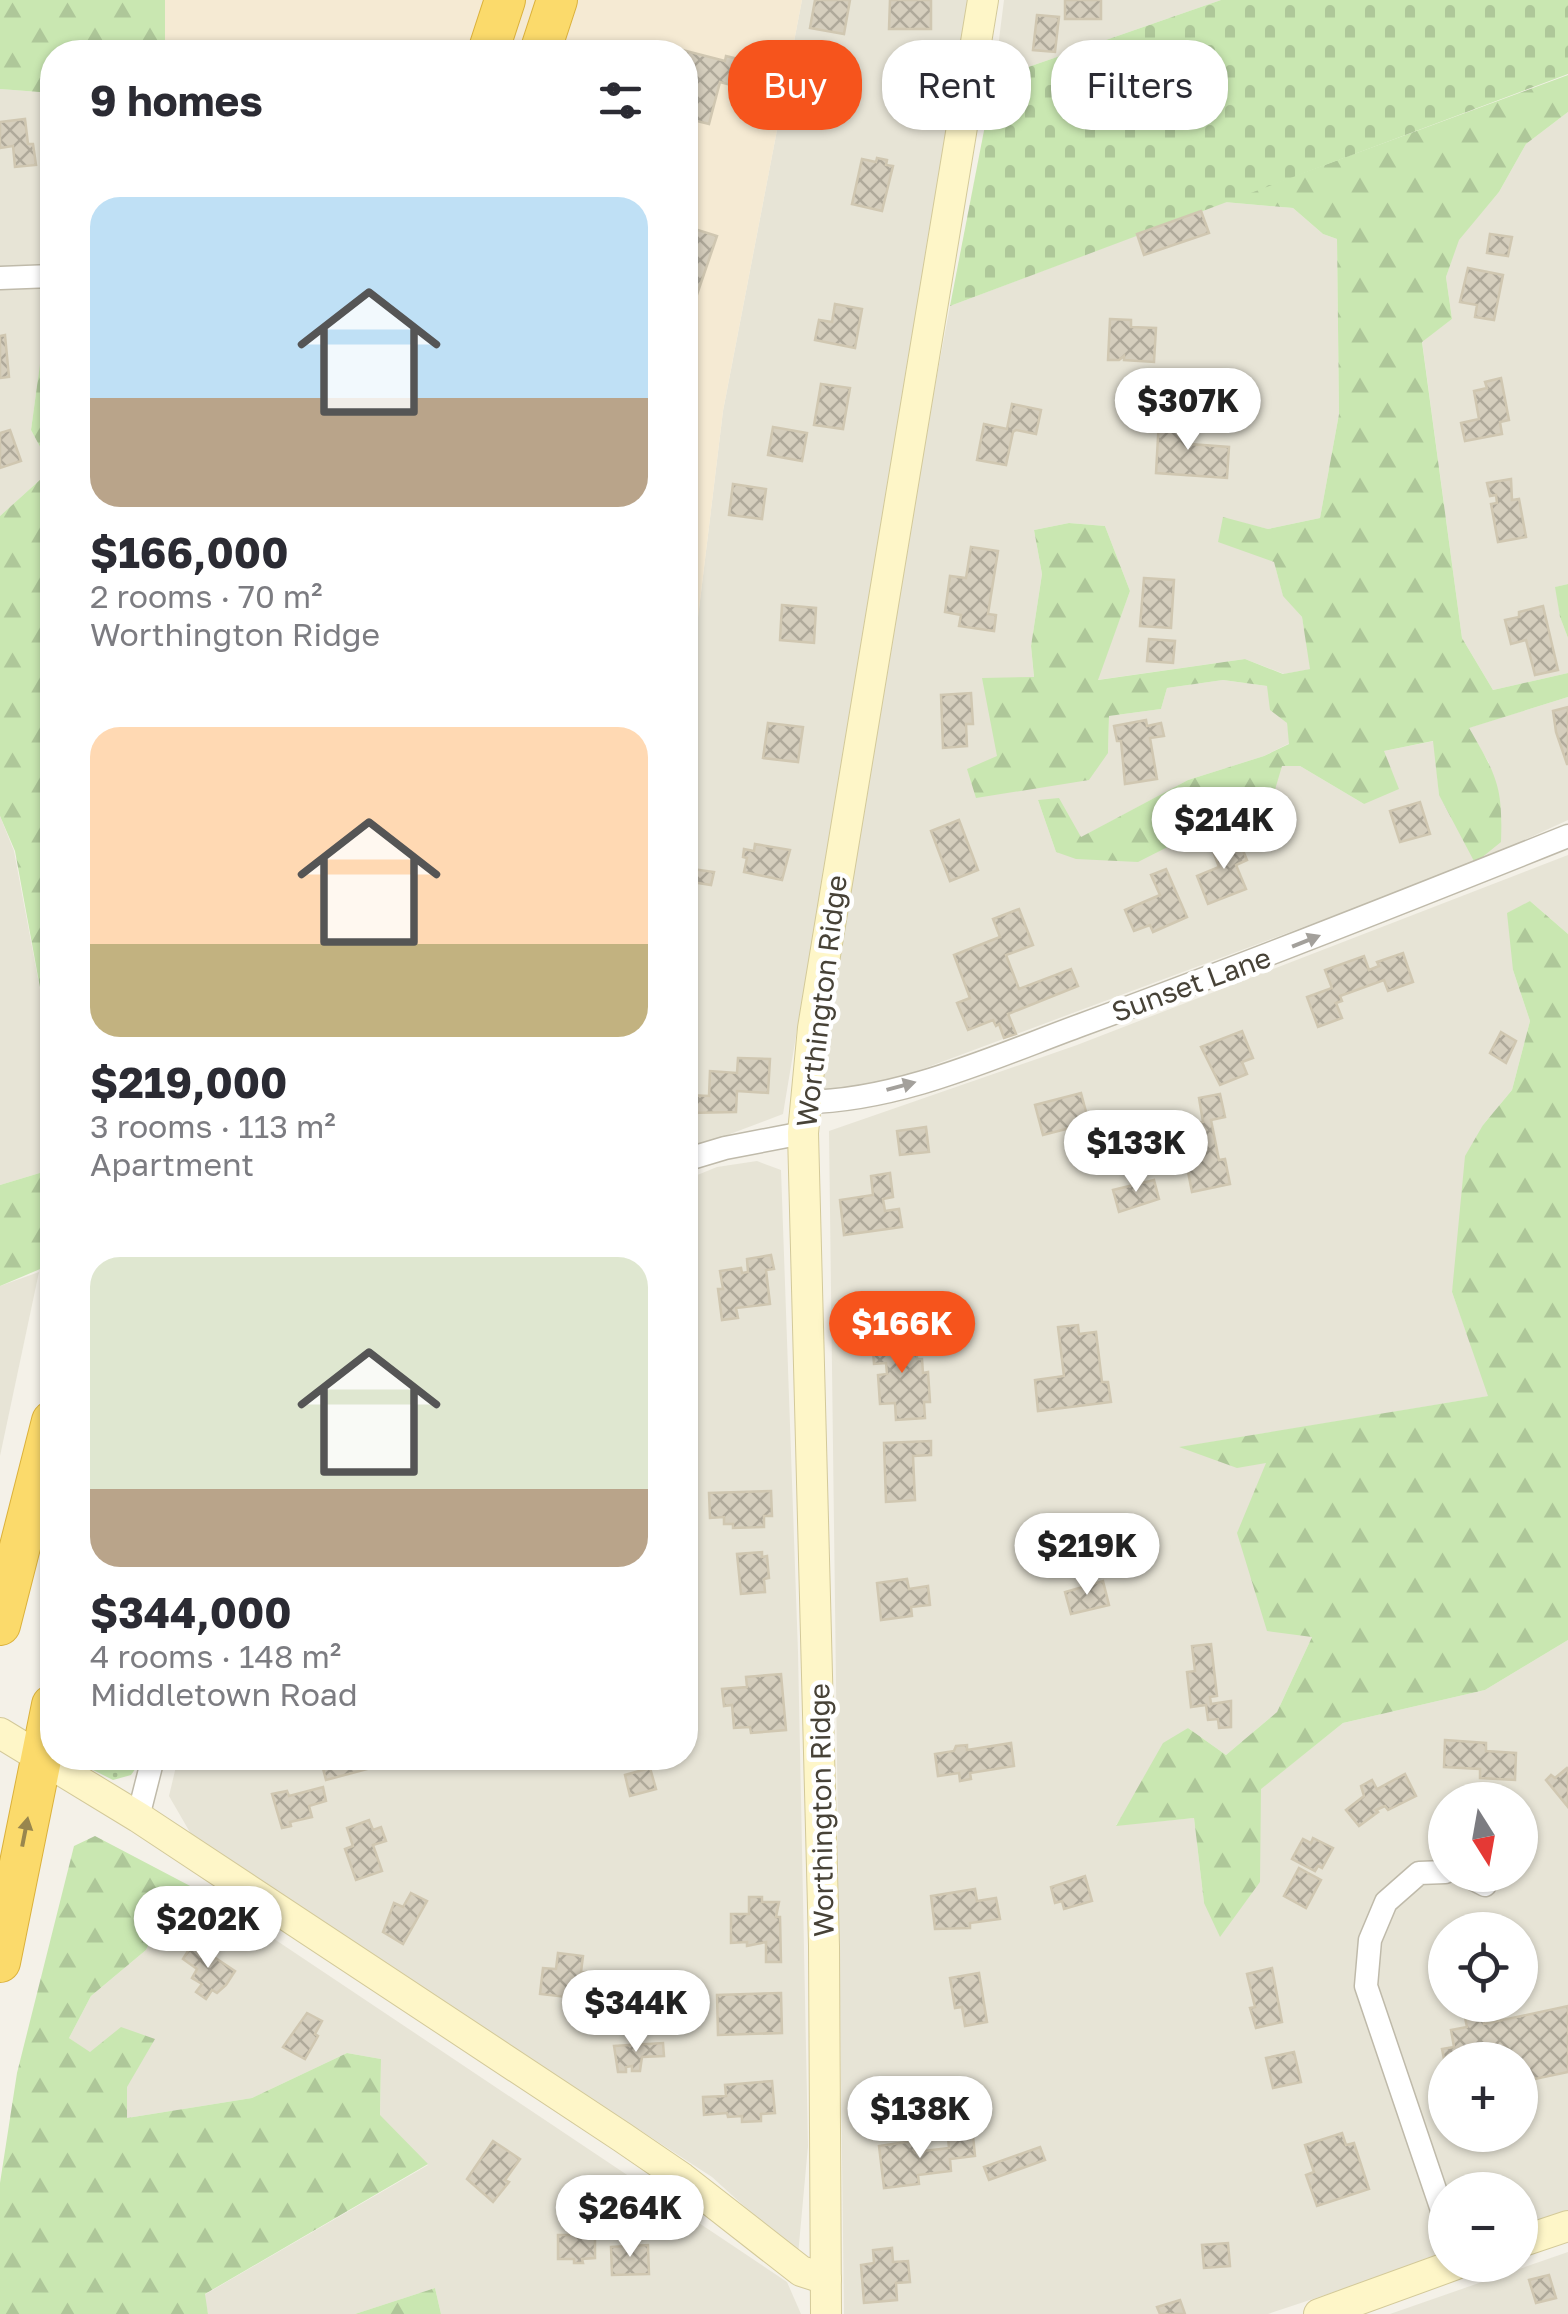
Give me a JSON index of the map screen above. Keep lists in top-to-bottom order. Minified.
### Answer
{"streets":{"street":["Sunset Lane","Worthington Ridge"]},"crossings":[["Sunset Lane","Worthington Ridge"]],"one_way":["Sunset Lane"],"north":"bottom","page":{"chip":["Buy","Rent","Filters"],"heading":"9 homes","list":[{"name":"$166,000","note":"2 rooms · 70 m² · Worthington Ridge"},{"name":"$219,000","note":"3 rooms · 113 m² · Apartment"},{"name":"$344,000","note":"4 rooms · 148 m² · Middletown Road"}],"price":["$307K","$214K","$133K","$166K","$219K","$202K","$344K","$138K","$264K"],"map_buttons":["+","−"]}}
